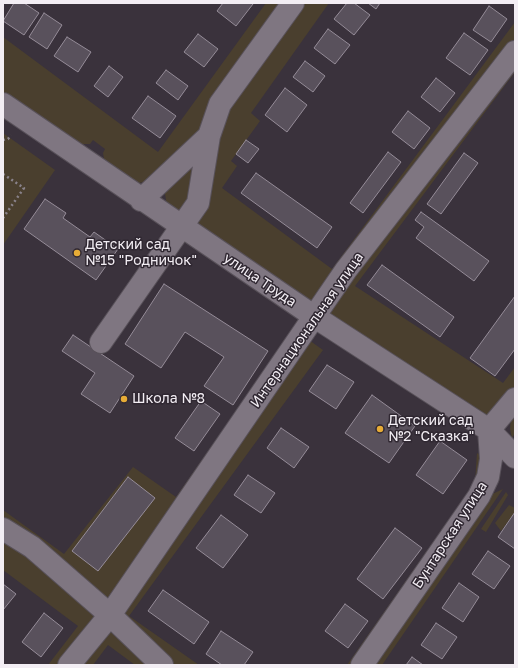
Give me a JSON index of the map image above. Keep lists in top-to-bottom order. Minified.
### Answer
{"streets":{"street":["улица Труда","Интернациональная улица","Бунтарская улица"]},"crossings":[["улица Труда","Интернациональная улица"],["улица Труда","Бунтарская улица"]],"places":["Детский сад №15 \"Родничок\"","Школа №8","Детский сад №2 \"Сказка\""]}
